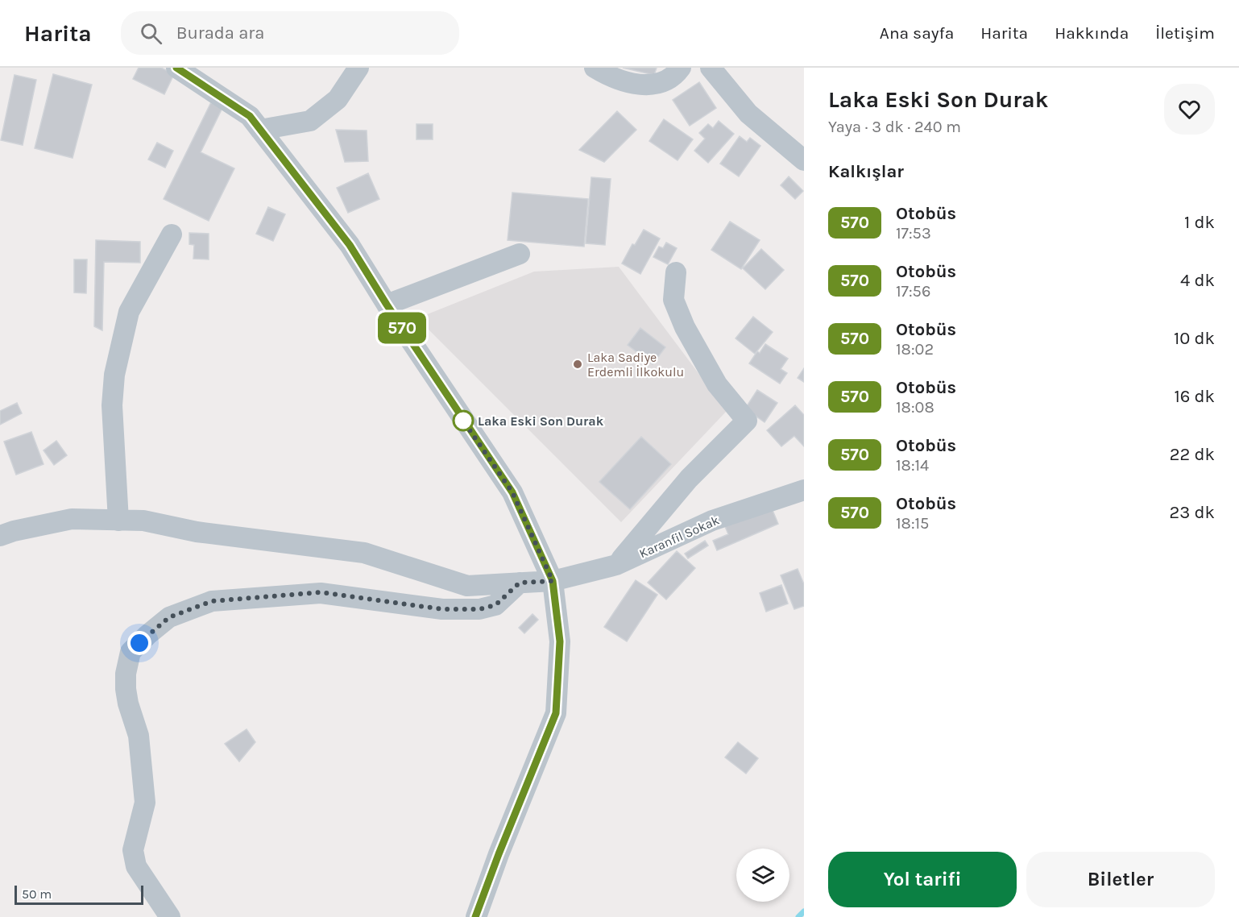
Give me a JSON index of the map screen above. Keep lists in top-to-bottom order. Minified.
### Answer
{"streets":{"street":["Karanfil Sokak"]},"places":["Laka Sadiye Erdemli İlkokulu","Laka Eski Son Durak"],"lines":["bus line 570"],"scale_bar":"50 m","page":{"header":"Harita","search":"Burada ara","nav":["Ana sayfa","Harita","Hakkında","İletişim"],"on_map":"570","heading":[["Laka Eski Son Durak","Yaya · 3 dk · 240 m"],"Kalkışlar"],"list":[{"mark":"570","name":"Otobüs","note":"17:53","value":"1 dk"},{"mark":"570","name":"Otobüs","note":"17:56","value":"4 dk"},{"mark":"570","name":"Otobüs","note":"18:02","value":"10 dk"},{"mark":"570","name":"Otobüs","note":"18:08","value":"16 dk"},{"mark":"570","name":"Otobüs","note":"18:14","value":"22 dk"},{"mark":"570","name":"Otobüs","note":"18:15","value":"23 dk"}],"buttons":["Yol tarifi","Biletler"],"scale":"50 m"}}
